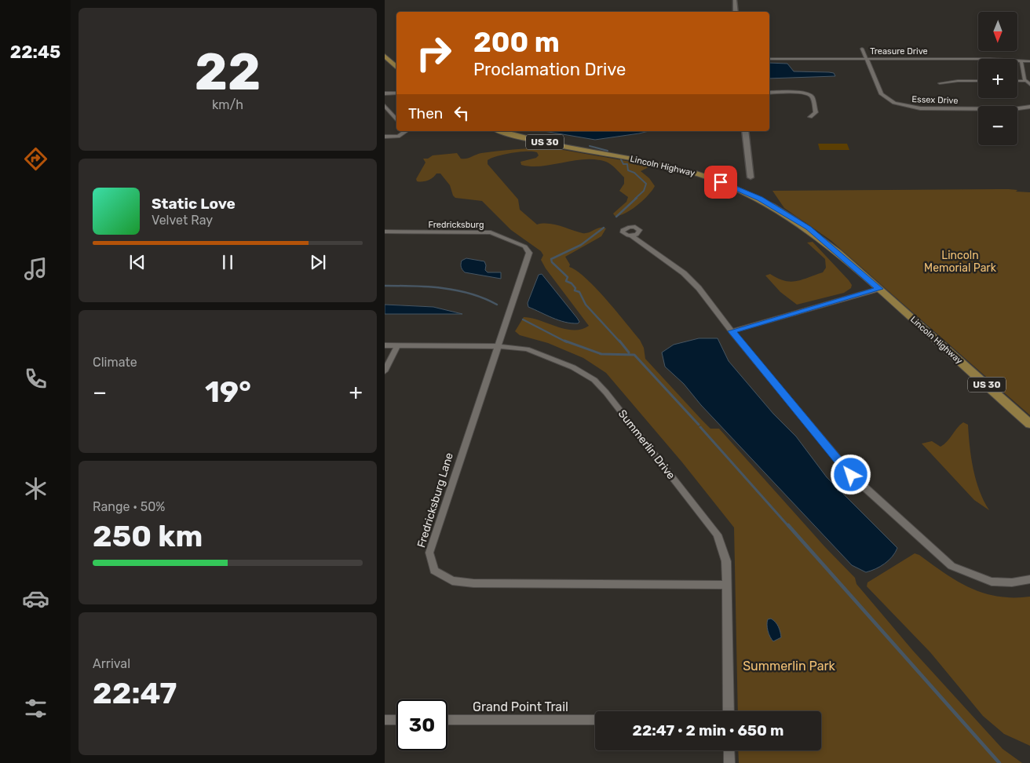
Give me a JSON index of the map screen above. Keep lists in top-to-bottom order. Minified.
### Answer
{"streets":{"main road":["US 30","Lincoln Highway"],"street":["Treasure Drive","Essex Drive","Fredricksburg","Summerlin Drive","Fredricksburg Lane","Grand Point Trail"]},"crossings":[["Treasure Drive","Essex Drive"],["Fredricksburg","Fredricksburg Lane"],["Summerlin Drive","Fredricksburg Lane"]],"parks":["Lincoln Memorial Park","Summerlin Park"],"north":"bottom","page":{"tabs":"22:45","tile":[["22","km/h"],"Climate",["Range · 50%","250 km"],["Arrival","22:47"]],"map_buttons":["+","−"],"turn":["200 m","Proclamation Drive"],"then":"Then","song":["Static Love","Velvet Ray"],"heat":["−","19°","+"],"limit":"30","trip":"22:47 · 2 min · 650 m"}}
